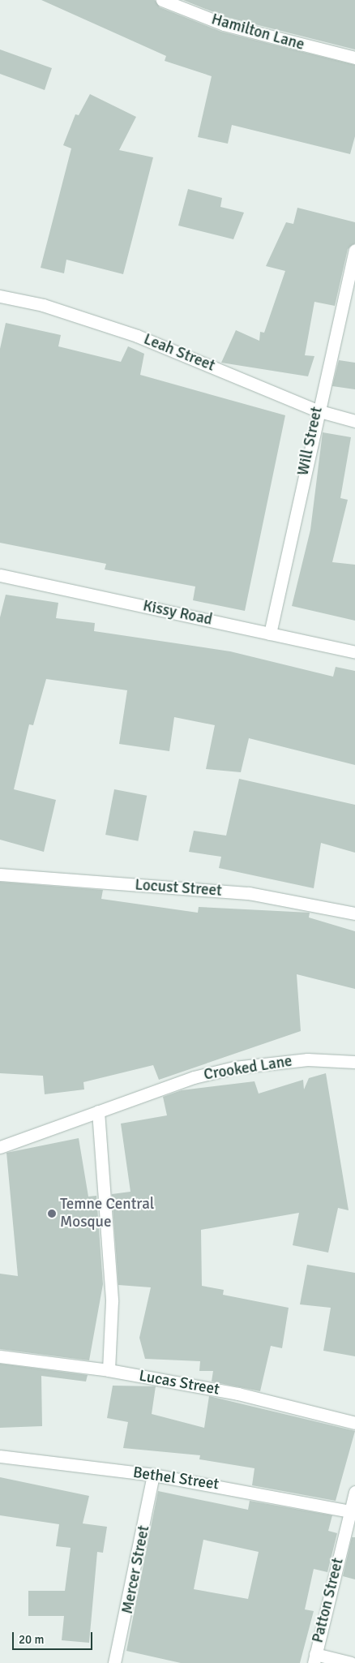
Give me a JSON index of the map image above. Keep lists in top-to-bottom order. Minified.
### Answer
{"streets":{"street":["Hamilton Lane","Leah Street","Will Street","Kissy Road","Locust Street","Crooked Lane","Lucas Street","Bethel Street","Mercer Street","Patton Street"]},"crossings":[["Leah Street","Will Street"],["Will Street","Kissy Road"],["Bethel Street","Mercer Street"],["Bethel Street","Patton Street"]],"places":["Temne Central Mosque"],"scale_bar":"20 m"}
